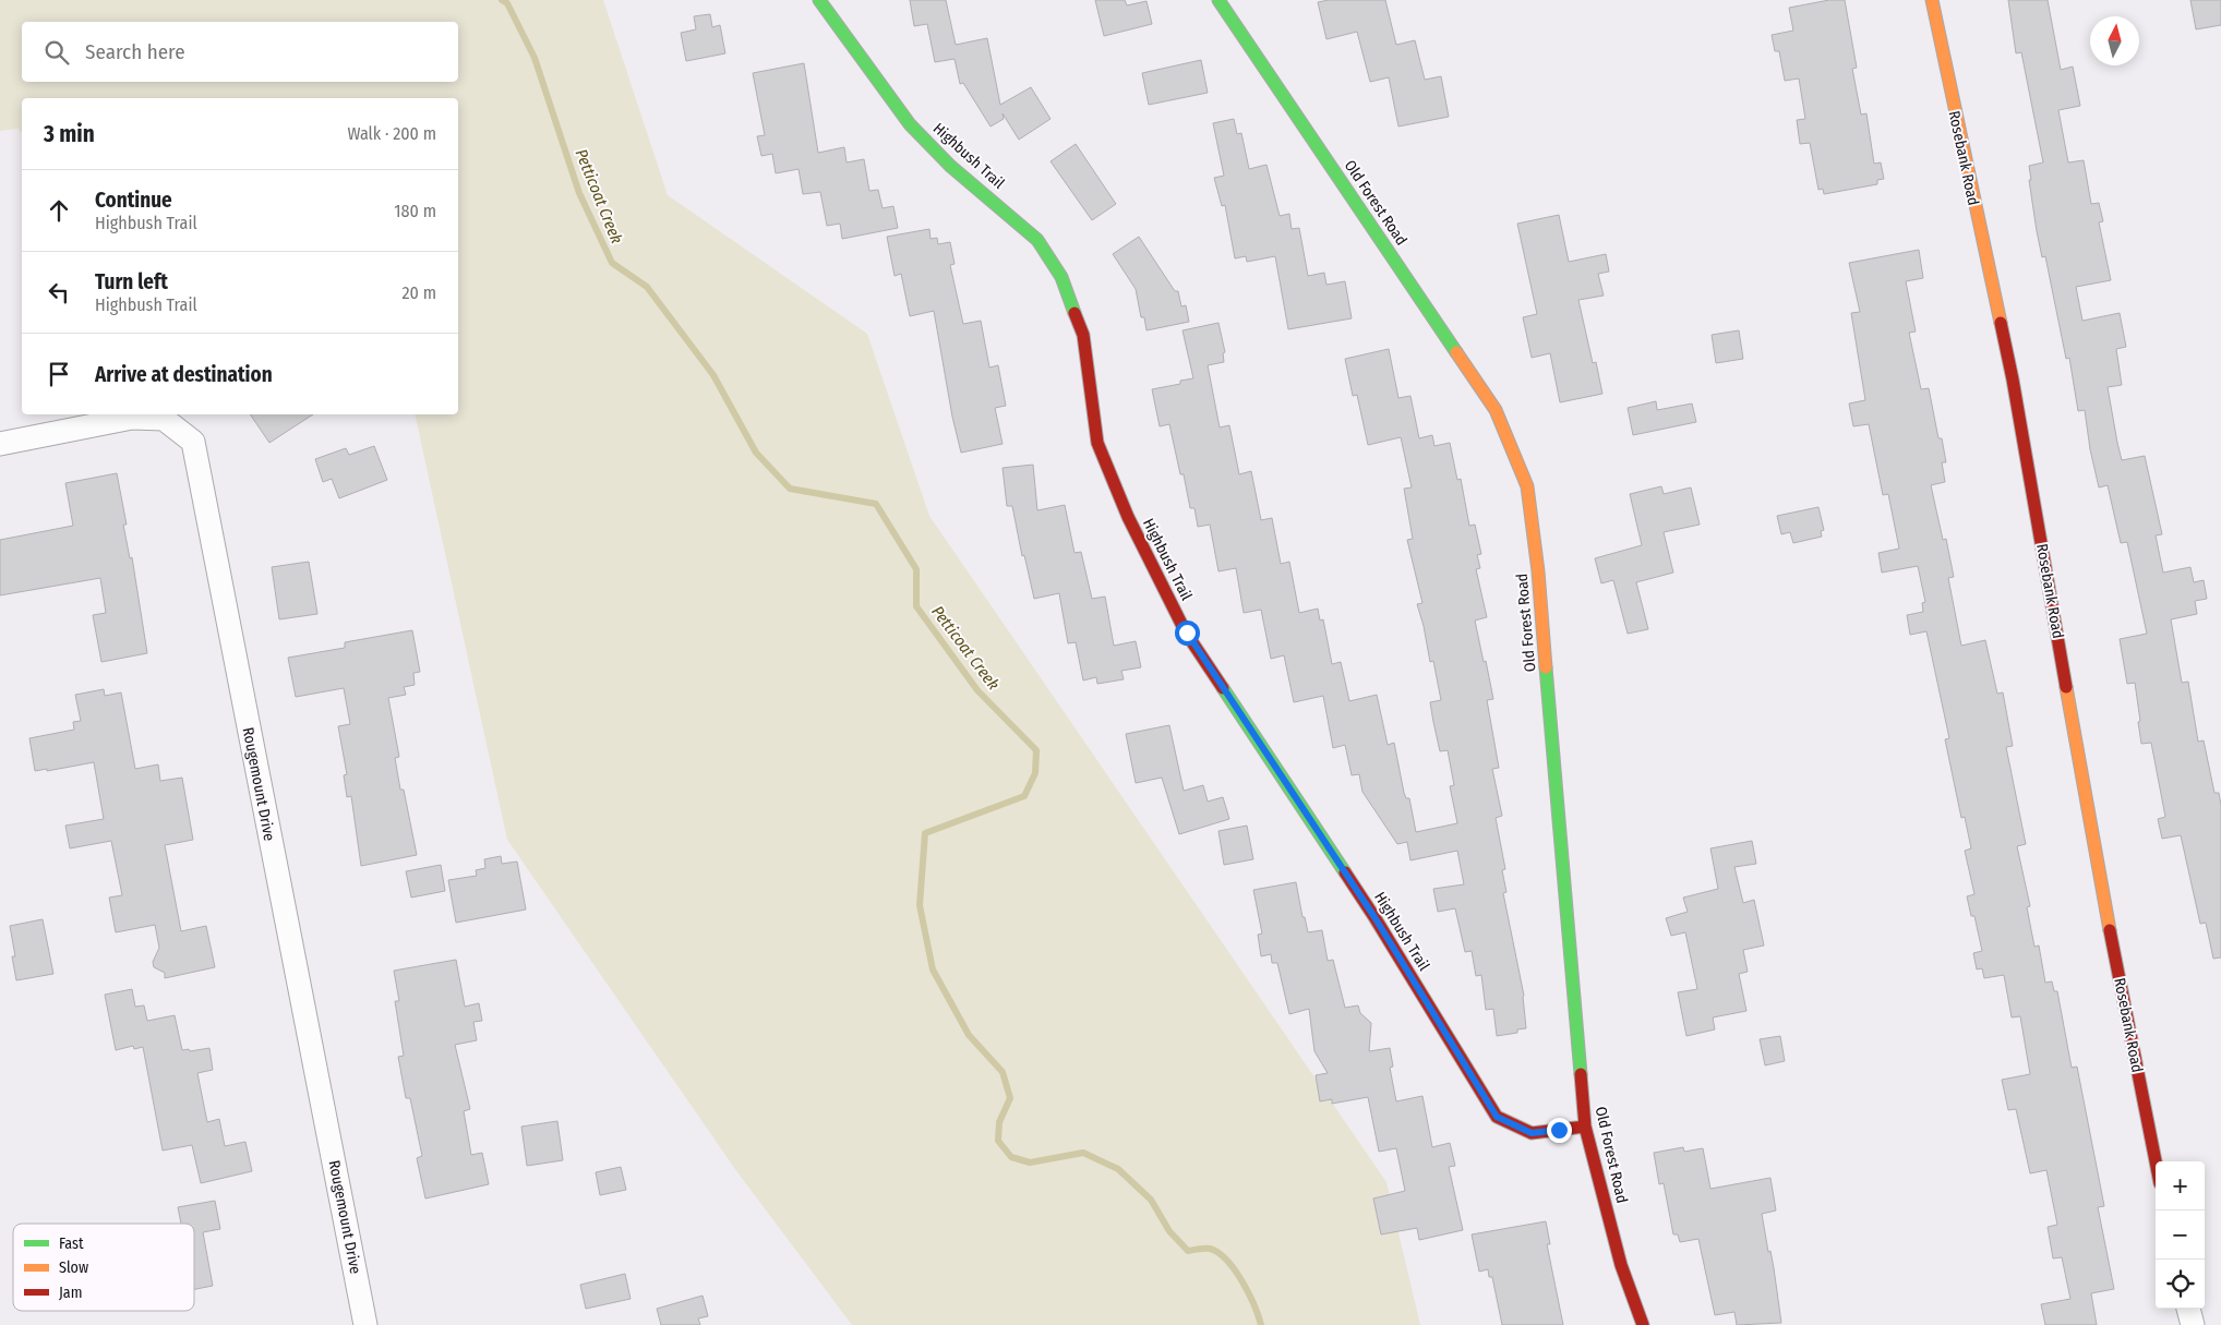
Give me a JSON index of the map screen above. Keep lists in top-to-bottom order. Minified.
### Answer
{"streets":{"street":["Highbush Trail","Rosebank Road","Old Forest Road","Rougemount Drive"]},"crossings":[["Highbush Trail","Old Forest Road"]],"water":["Petticoat Creek"],"legend":["Fast","Slow","Jam"],"north":"top","page":{"search":"Search here","heading":["3 min","Walk · 200 m"],"list":[["Continue","Highbush Trail","180 m"],["Turn left","Highbush Trail","20 m"],"Arrive at destination"],"map_buttons":["+","−"]}}
